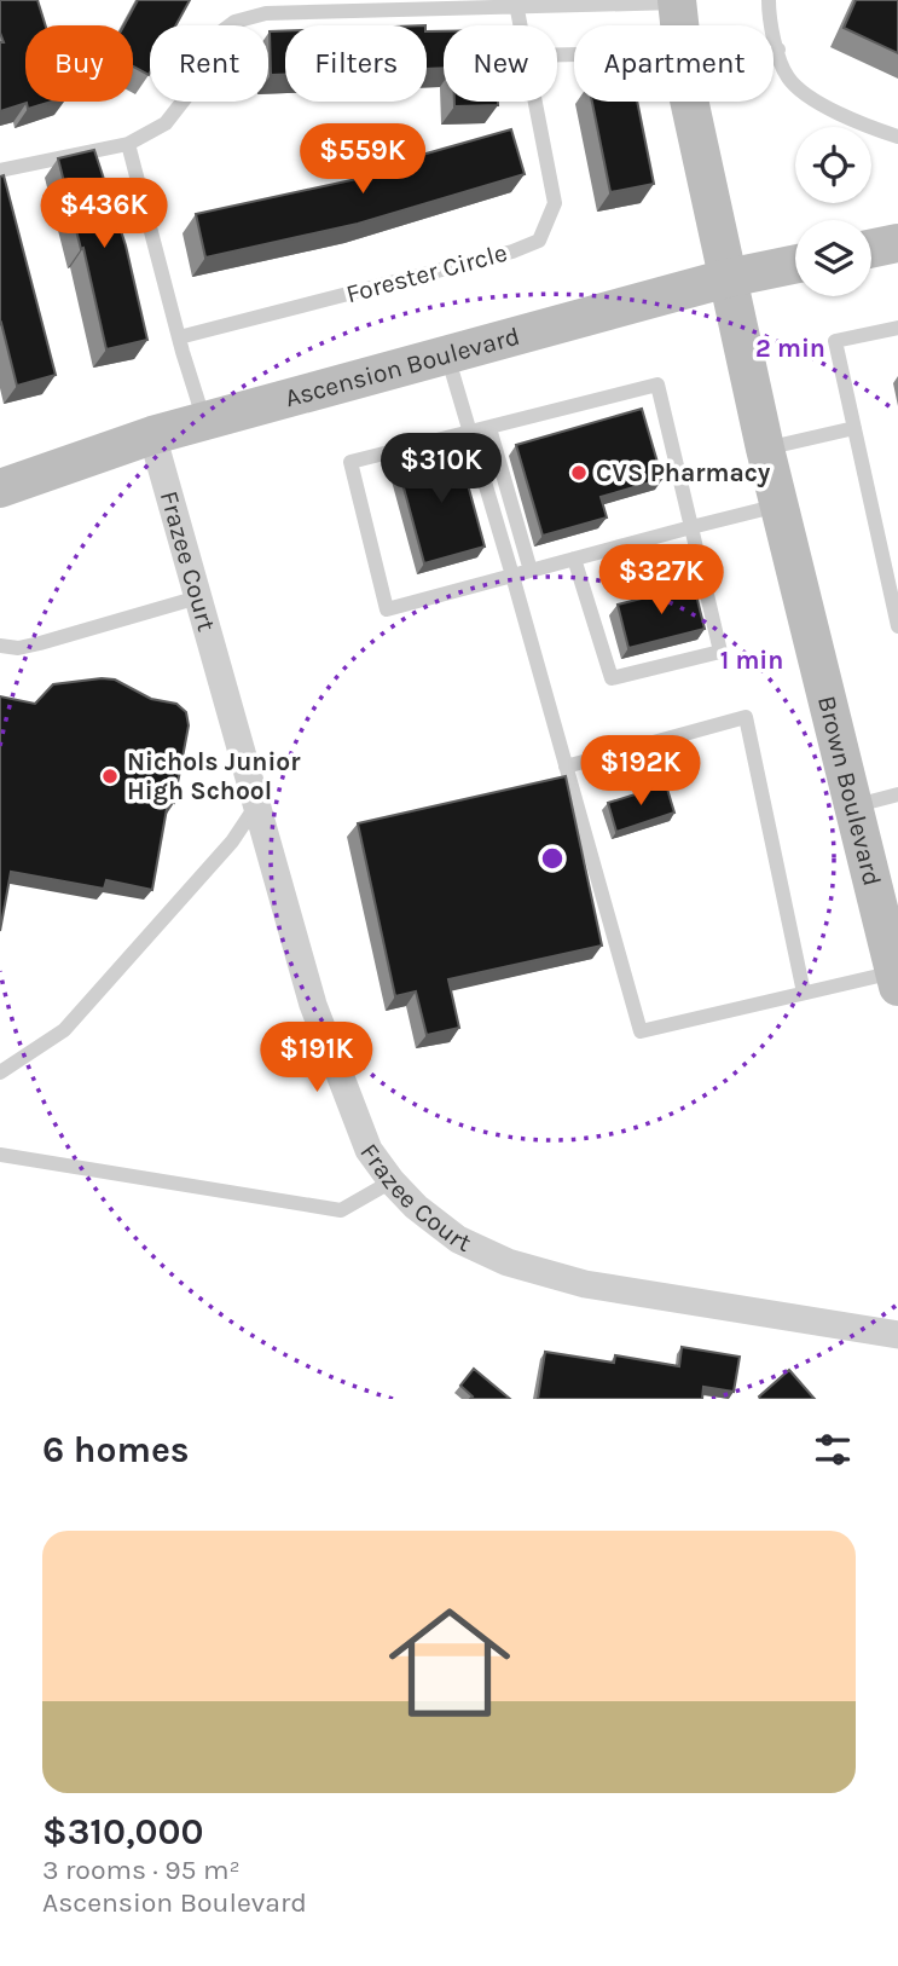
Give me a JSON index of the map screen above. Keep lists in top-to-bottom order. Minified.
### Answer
{"streets":{"street":["Ascension Boulevard","Frazee Court","Brown Boulevard"],"lane":["Forester Circle"]},"crossings":[["Ascension Boulevard","Frazee Court"],["Ascension Boulevard","Brown Boulevard"]],"places":["CVS Pharmacy","Nichols Junior High School"],"page":{"chip":["Buy","Rent","Filters","New","Apartment"],"price":["$559K","$436K","$310K","$327K","$192K","$191K"],"heading":"6 homes","list":[{"name":"$310,000","note":"3 rooms · 95 m² · Ascension Boulevard"}]},"rings":["2 min","1 min"]}
